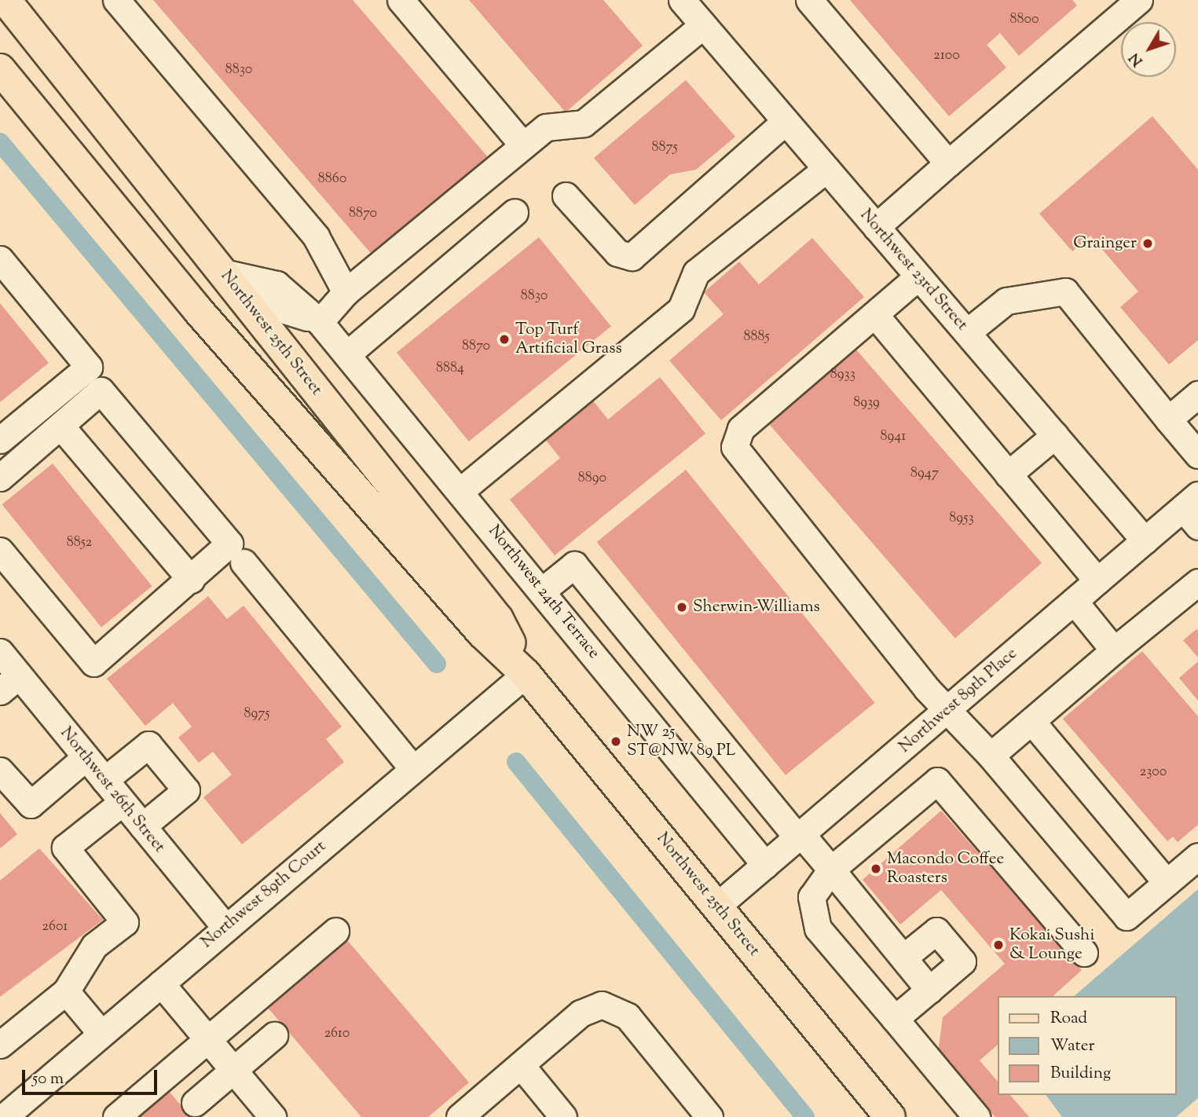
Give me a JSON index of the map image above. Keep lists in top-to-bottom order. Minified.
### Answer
{"streets":{"main road":["Northwest 25th Street"],"street":["Northwest 23rd Street","Northwest 24th Terrace","Northwest 89th Place","Northwest 26th Street","Northwest 89th Court"]},"crossings":[["Northwest 23rd Street","Northwest 89th Place"],["Northwest 25th Street","Northwest 24th Terrace"],["Northwest 25th Street","Northwest 89th Place"],["Northwest 25th Street","Northwest 89th Court"],["Northwest 24th Terrace","Northwest 89th Place"],["Northwest 26th Street","Northwest 89th Court"]],"places":["Grainger","Top Turf Artificial Grass","Sherwin-Williams","NW 25 ST@NW 89 PL","Macondo Coffee Roasters","Kokai Sushi & Lounge"],"house_numbers":["8800","2100","8830","8875","8860","8870","8830","8885","8870","8884","8933","8939","8941","8947","8890","8953","8852","8975","2300","2601","2610"],"legend":["Road","Water","Building"],"scale_bar":"50 m","north":"bottom left"}
